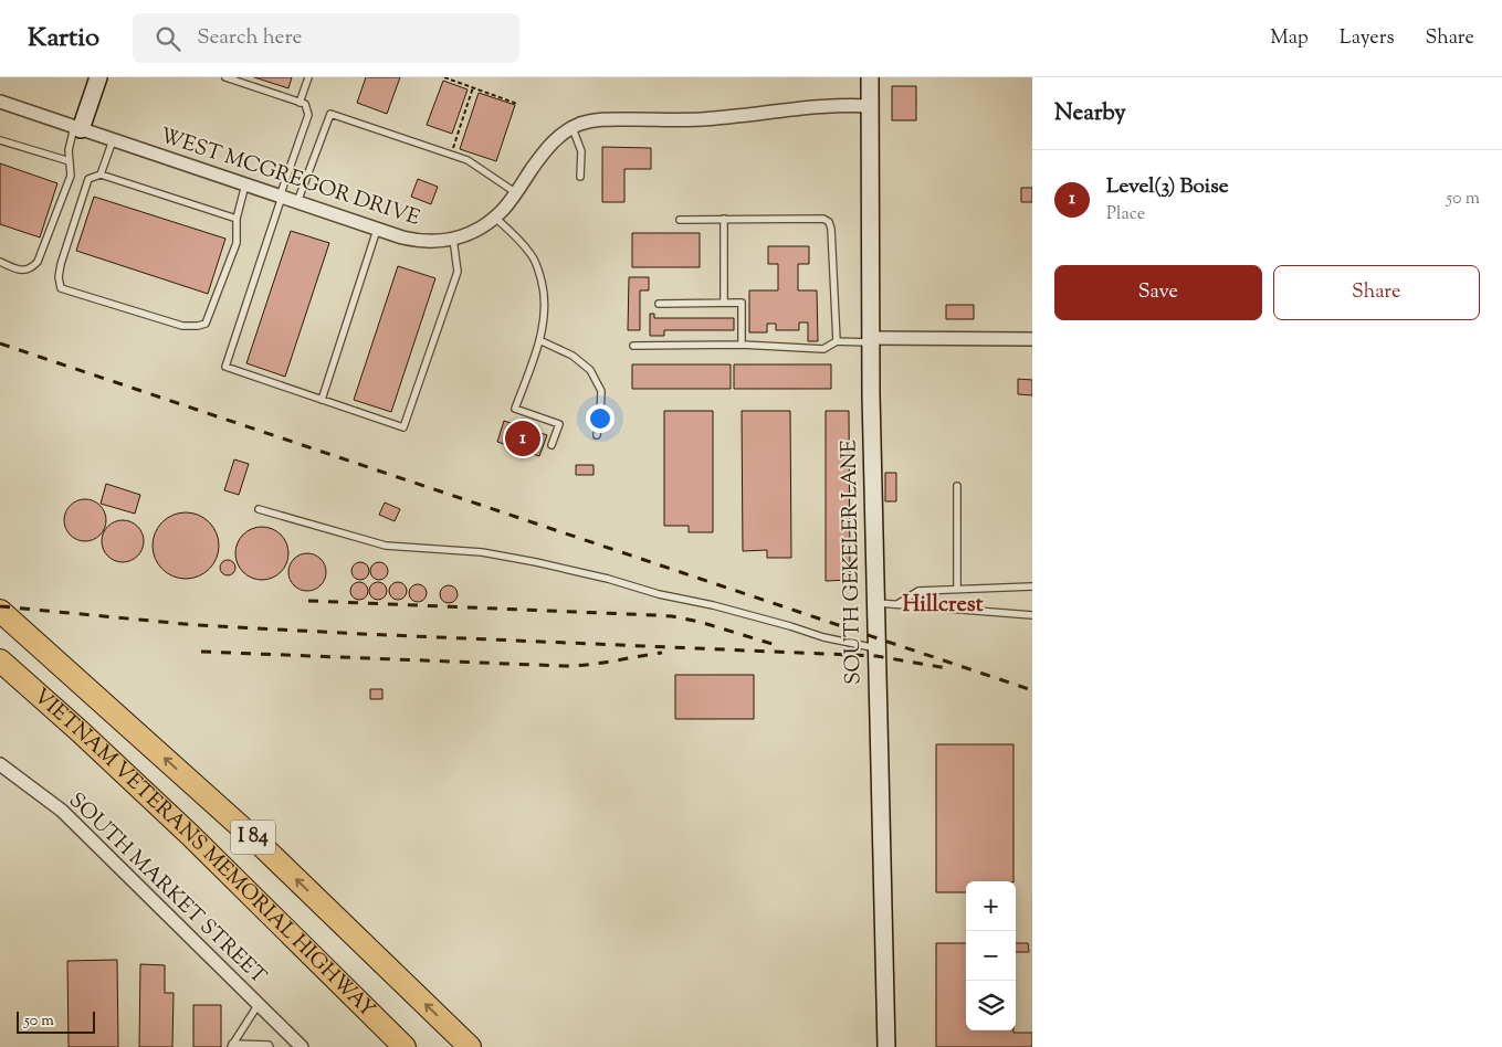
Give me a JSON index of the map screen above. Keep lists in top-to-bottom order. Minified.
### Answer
{"streets":{"highway":["I 84","VIETNAM VETERANS MEMORIAL HIGHWAY"],"street":["WEST MCGREGOR DRIVE","SOUTH GEKELER LANE","SOUTH MARKET STREET"]},"crossings":[["WEST MCGREGOR DRIVE","SOUTH GEKELER LANE"]],"districts":["Hillcrest"],"scale_bar":"50 m","page":{"header":"Kartio","search":"Search here","nav":["Map","Layers","Share"],"heading":"Nearby","list":[{"mark":"1","name":"Level(3) Boise","note":"Place","value":"50 m"}],"buttons":["Save","Share"],"pins":"1","map_buttons":["+","−"],"scale":"50 m"}}
